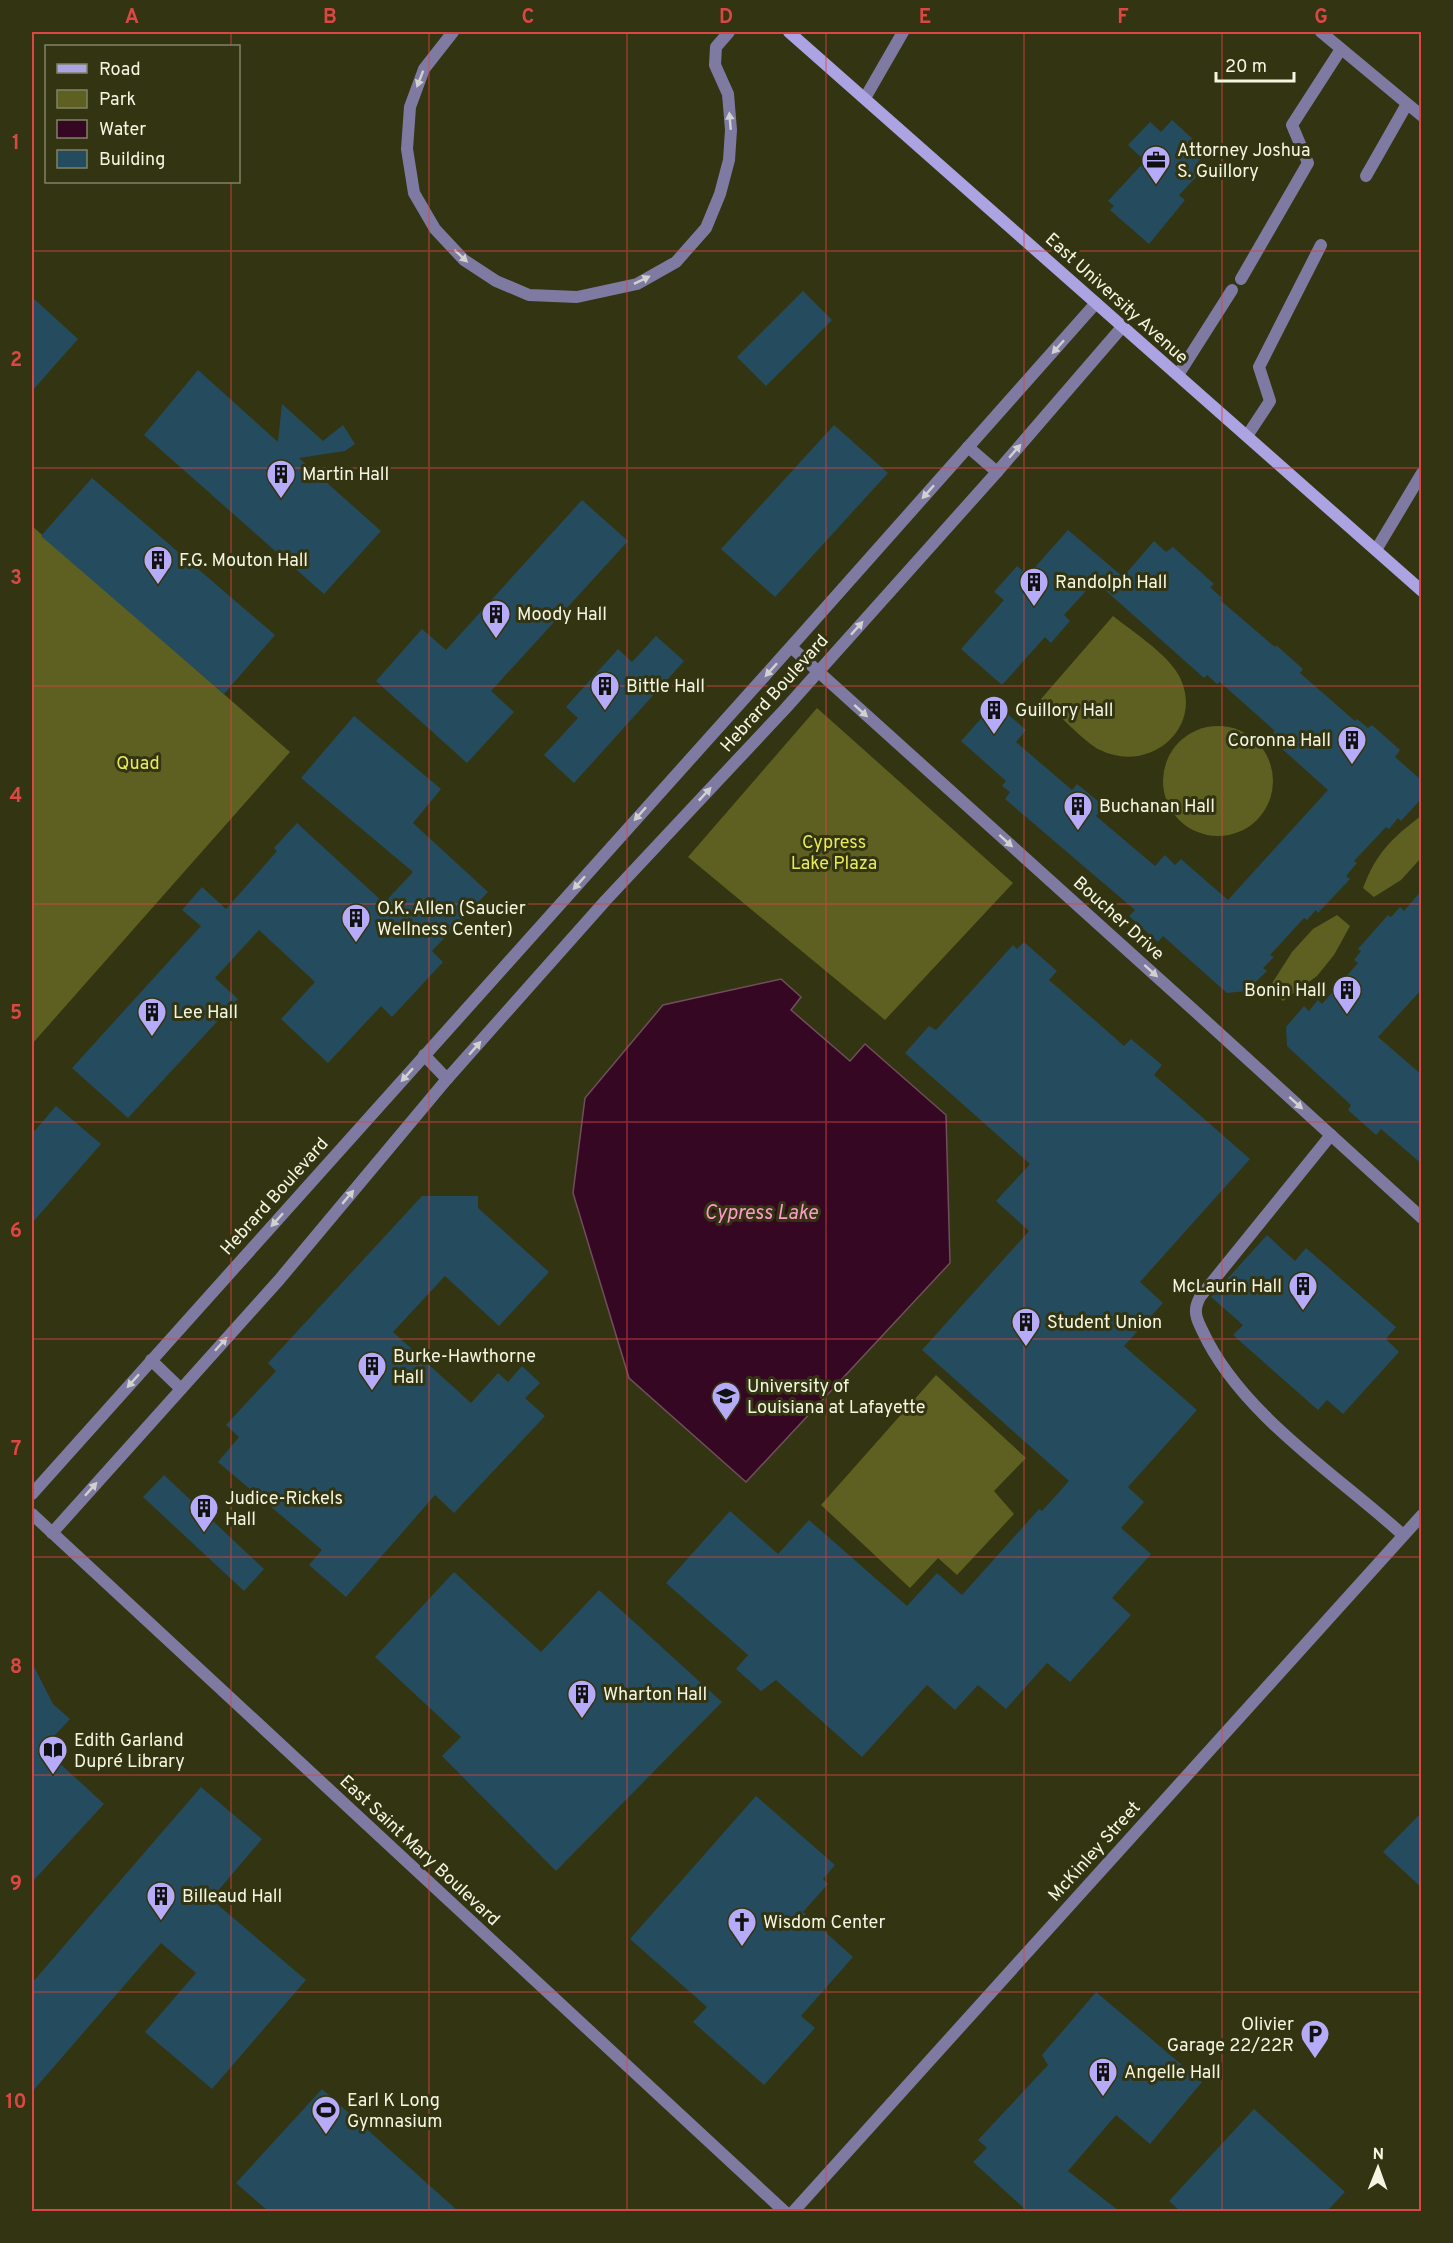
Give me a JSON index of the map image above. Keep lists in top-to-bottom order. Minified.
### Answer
{"streets":{"main road":["East University Avenue"],"street":["Hebrard Boulevard","Boucher Drive","East Saint Mary Boulevard","McKinley Street"]},"crossings":[["East University Avenue","Hebrard Boulevard"],["Hebrard Boulevard","Boucher Drive"],["Hebrard Boulevard","East Saint Mary Boulevard"]],"one_way":["Boucher Drive"],"water":["Cypress Lake"],"parks":["Quad","Cypress Lake Plaza"],"places":{"office":["Attorney Joshua S. Guillory"],"building":["Martin Hall","F.G. Mouton Hall","Randolph Hall","Moody Hall","Bittle Hall","Guillory Hall","Coronna Hall","Buchanan Hall","O.K. Allen (Saucier Wellness Center)","Bonin Hall","Lee Hall","McLaurin Hall","Student Union","Burke-Hawthorne Hall","Judice-Rickels Hall","Wharton Hall","Billeaud Hall","Angelle Hall"],"school or university":["University of Louisiana at Lafayette"],"library":["Edith Garland Dupré Library"],"church":["Wisdom Center"],"parking":["Olivier Garage 22/22R"],"sports":["Earl K Long Gymnasium"]},"legend":["Road","Park","Water","Building"],"scale_bar":"20 m","north":"top","grid":{"columns":["A","B","C","D","E","F","G"],"rows":["1","2","3","4","5","6","7","8","9","10"]}}
